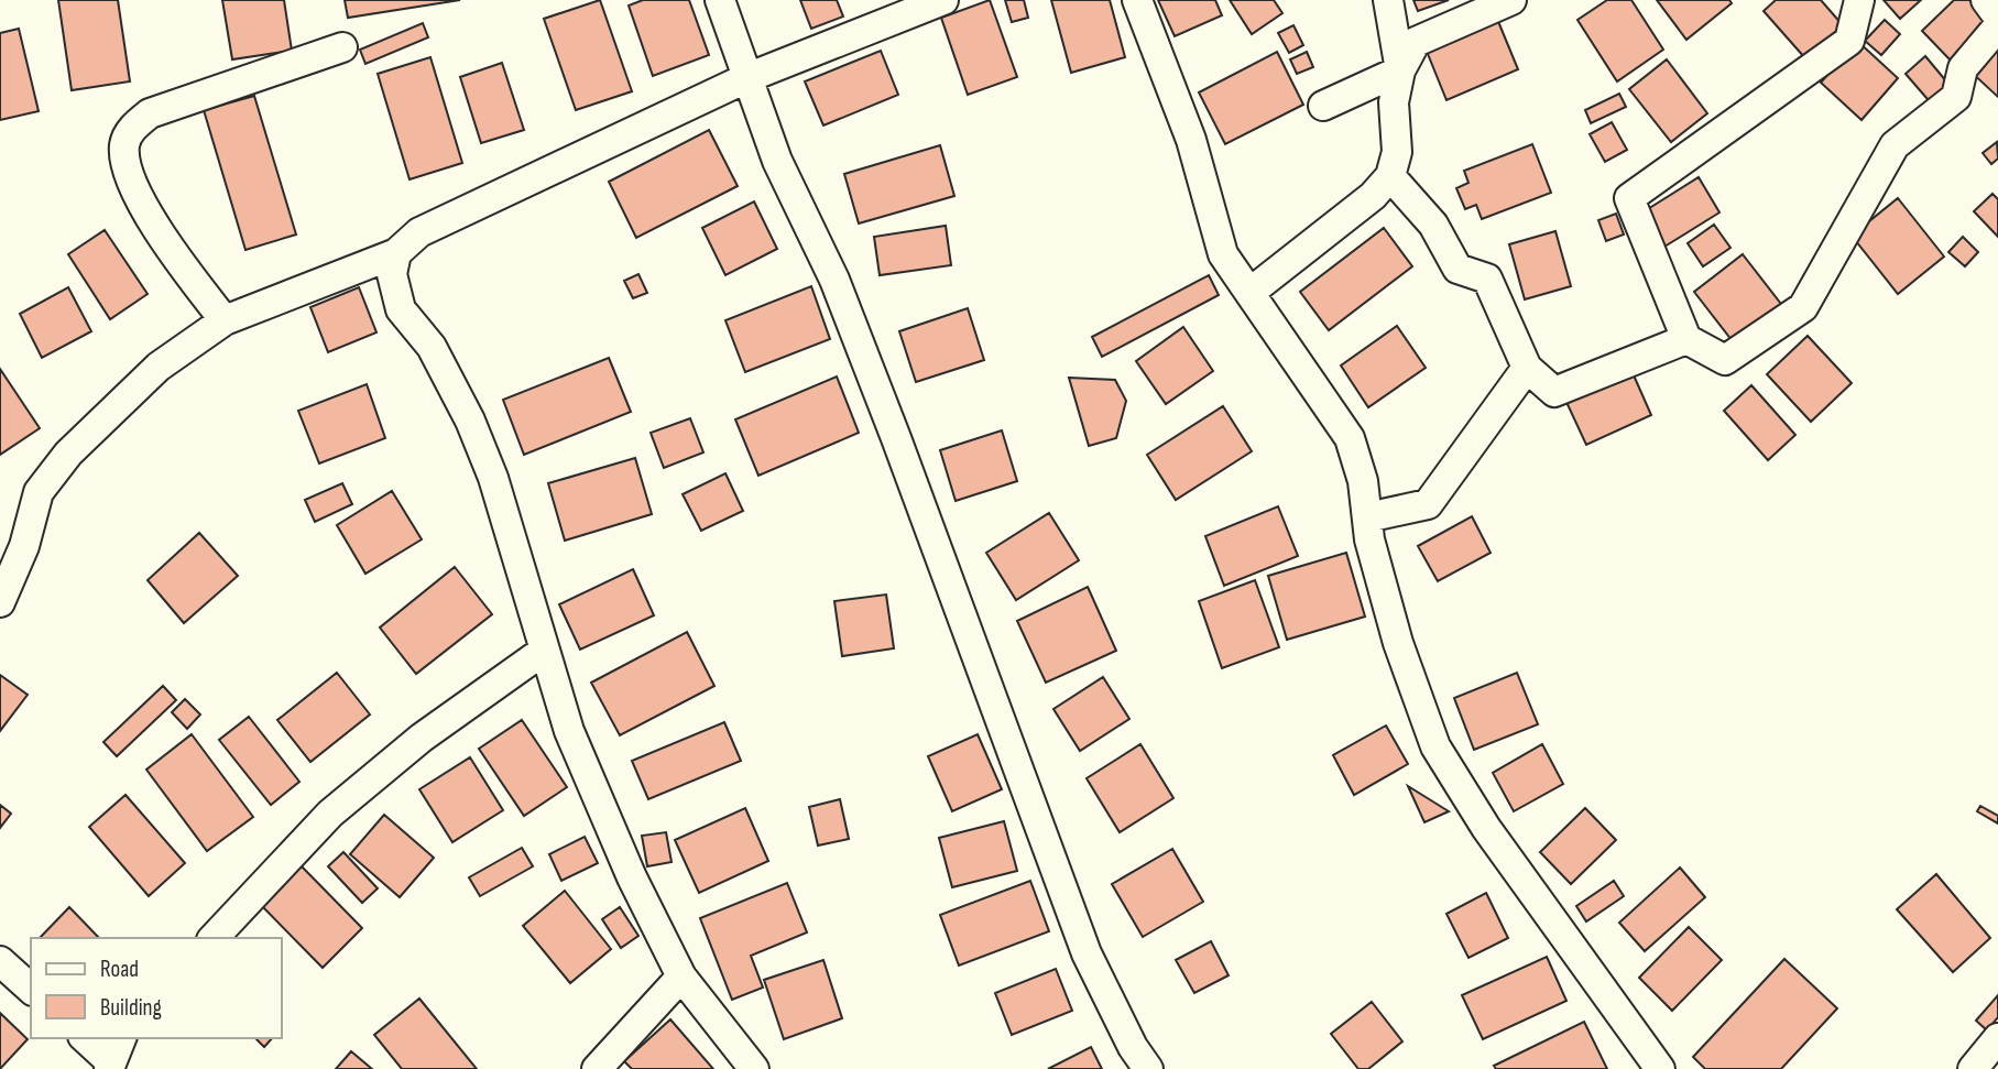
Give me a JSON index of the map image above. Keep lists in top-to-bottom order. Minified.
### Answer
{"legend":["Road","Building"]}
